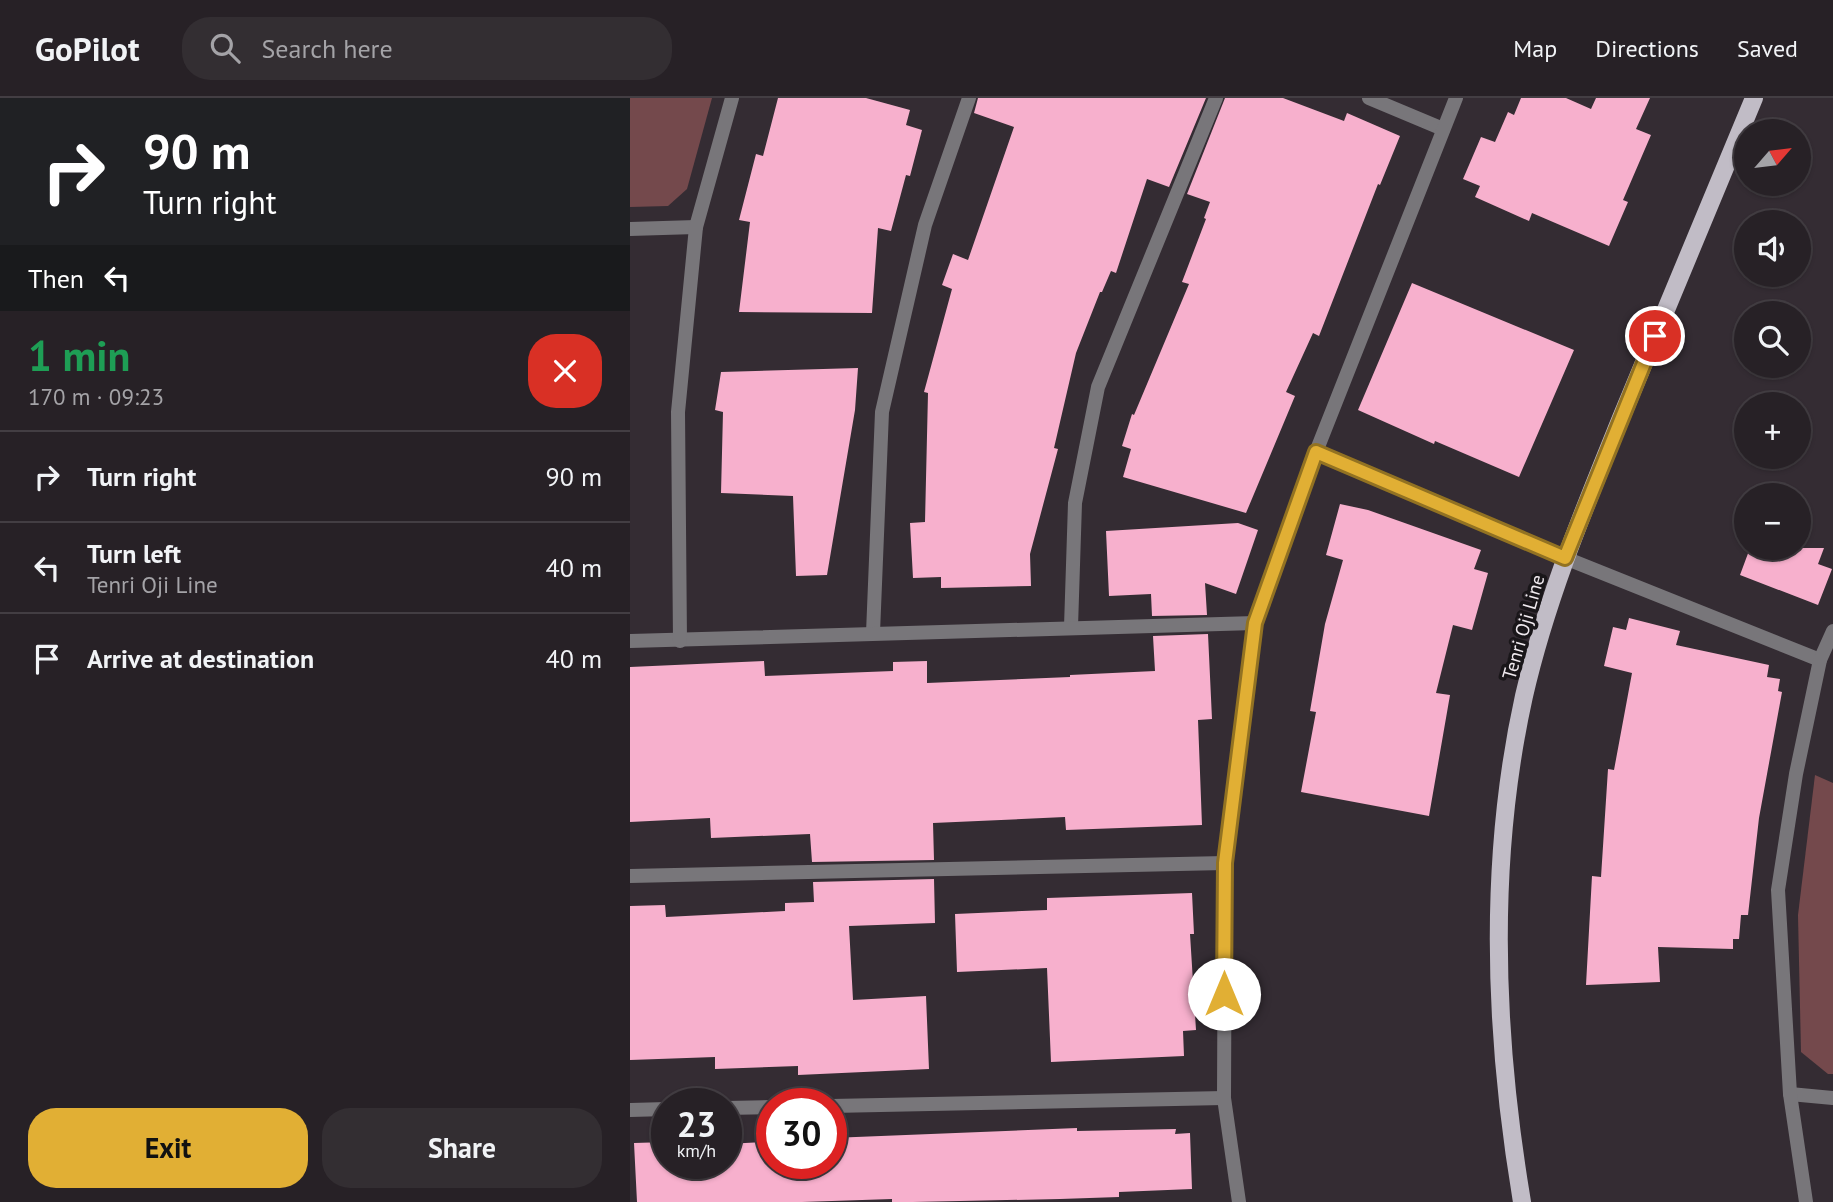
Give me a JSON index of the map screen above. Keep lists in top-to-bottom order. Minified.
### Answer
{"streets":{"main road":["Tenri Oji Line"]},"north":"top right","page":{"header":"GoPilot","search":"Search here","nav":["Map","Directions","Saved"],"turn":["90 m","Turn right"],"map_buttons":["+","−"],"then":"Then","heading":["1 min","170 m · 09:23"],"list":[{"name":"Turn right","value":"90 m"},{"name":"Turn left","note":"Tenri Oji Line","value":"40 m"},{"name":"Arrive at destination","value":"40 m"}],"speed":"23 km/h","limit":"30","buttons":["Exit","Share"]}}
